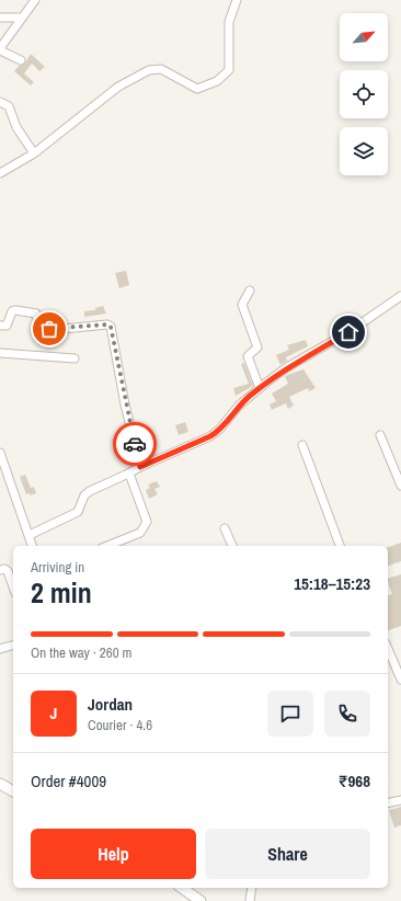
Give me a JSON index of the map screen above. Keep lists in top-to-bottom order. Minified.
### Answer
{"north":"top right","page":{"heading":["2 min","Arriving in","15:18–15:23"],"panel":["Jordan","Courier · 4.6","Order #4009","₹968"],"bar":"On the way · 260 m","round":"J","buttons":["Help","Share"]}}
